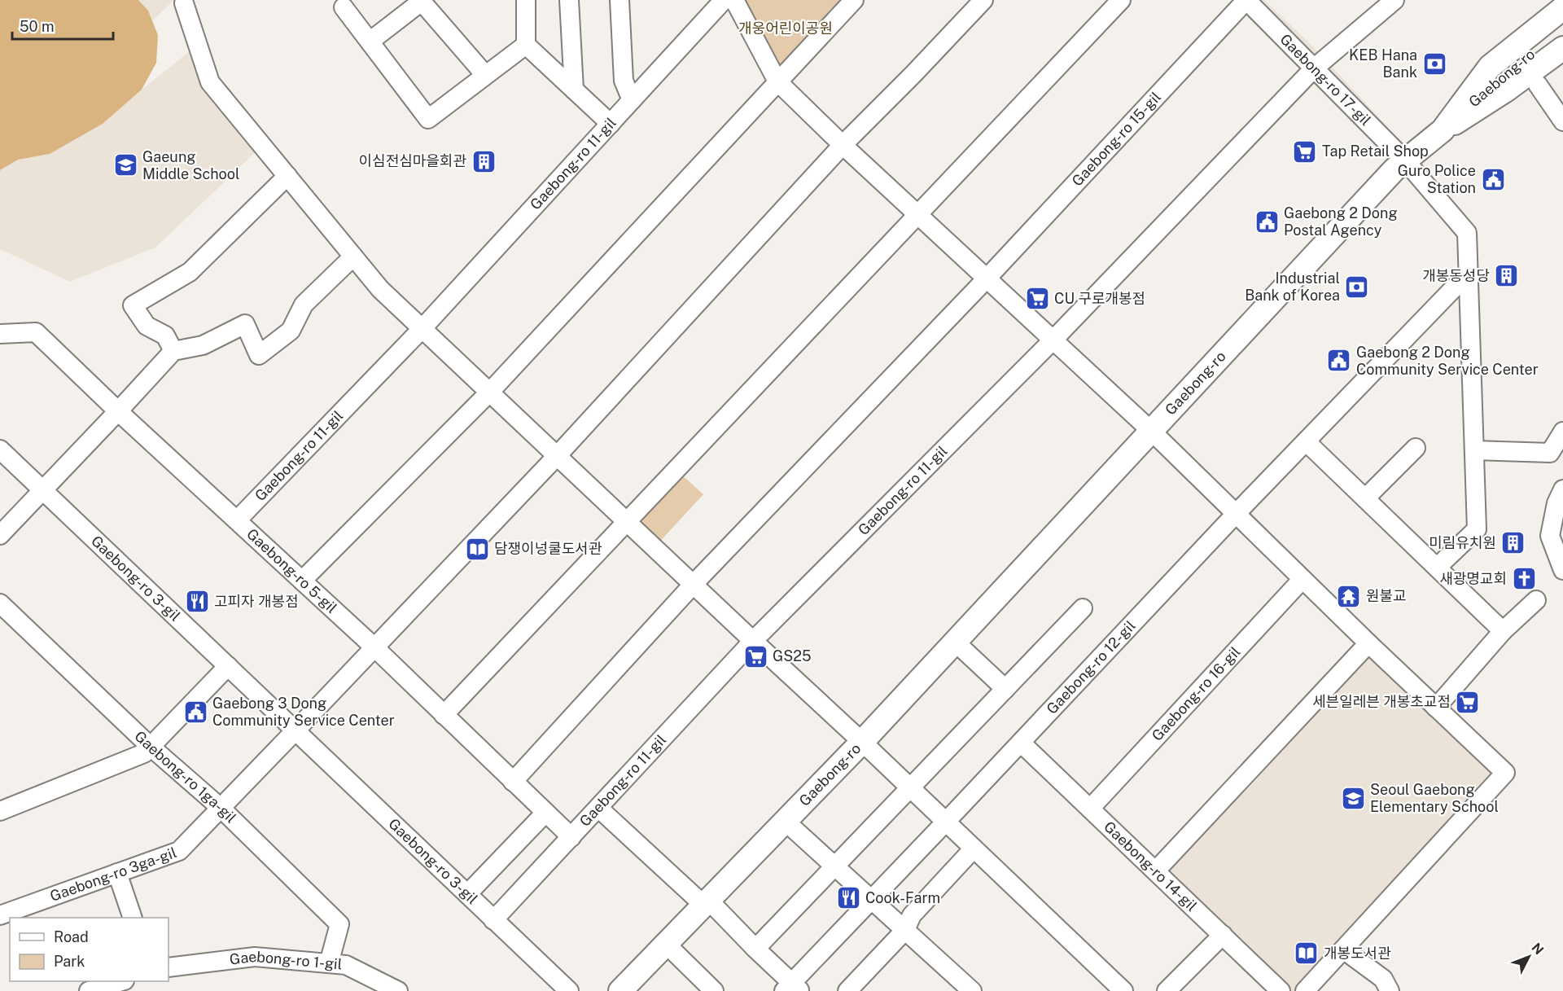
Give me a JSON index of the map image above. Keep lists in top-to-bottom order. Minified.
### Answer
{"streets":{"main road":["Gaebong-ro"],"street":["Gaebong-ro 17-gil","Gaebong-ro 15-gil","Gaebong-ro 11-gil","Gaebong-ro 5-gil","Gaebong-ro 3-gil","Gaebong-ro 12-gil","Gaebong-ro 16-gil","Gaebong-ro 1ga-gil","Gaebong-ro 14-gil","Gaebong-ro 3ga-gil","Gaebong-ro 1-gil"]},"crossings":[["Gaebong-ro","Gaebong-ro 17-gil"],["Gaebong-ro 17-gil","Gaebong-ro 15-gil"],["Gaebong-ro 17-gil","Gaebong-ro 12-gil"],["Gaebong-ro 11-gil","Gaebong-ro 5-gil"],["Gaebong-ro 11-gil","Gaebong-ro 3-gil"],["Gaebong-ro 3-gil","Gaebong-ro 3ga-gil"],["Gaebong-ro 12-gil","Gaebong-ro 14-gil"],["Gaebong-ro 16-gil","Gaebong-ro 14-gil"],["Gaebong-ro 1ga-gil","Gaebong-ro 3ga-gil"],["Gaebong-ro 1ga-gil","Gaebong-ro 1-gil"]],"parks":["개웅어린이공원"],"places":{"bank":["KEB Hana Bank","Industrial Bank of Korea"],"supermarket":["Tap Retail Shop","CU 구로개봉점","GS25","세븐일레븐 개봉초교점"],"building":["이심전심마을회관","개봉동성당","미림유치원"],"school or university":["Gaeung Middle School","Seoul Gaebong Elementary School"],"public building":["Guro Police Station","Gaebong 2 Dong Postal Agency","Gaebong 2 Dong Community Service Center","Gaebong 3 Dong Community Service Center"],"library":["담쟁이넝쿨도서관","개봉도서관"],"church":["새광명교회"],"temple":["원불교"],"restaurant":["고피자 개봉점","Cook-Farm"]},"legend":["Road","Park"],"scale_bar":"50 m","north":"top right"}
